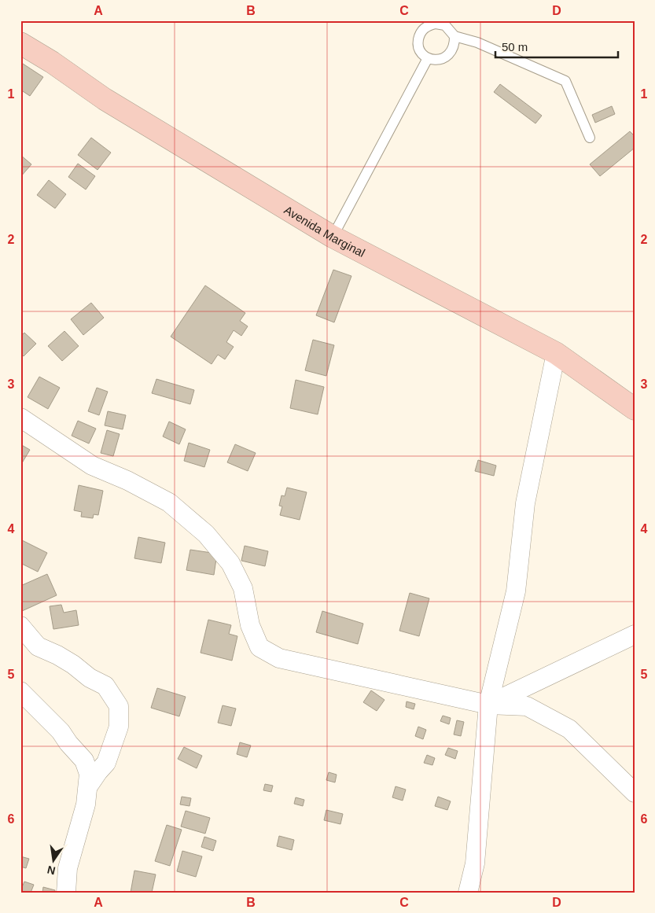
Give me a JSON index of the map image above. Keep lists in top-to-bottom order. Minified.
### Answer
{"streets":{"street":["Avenida Marginal"]},"scale_bar":"50 m","north":"bottom","grid":{"columns":["A","B","C","D"],"rows":["1","2","3","4","5","6"]}}
